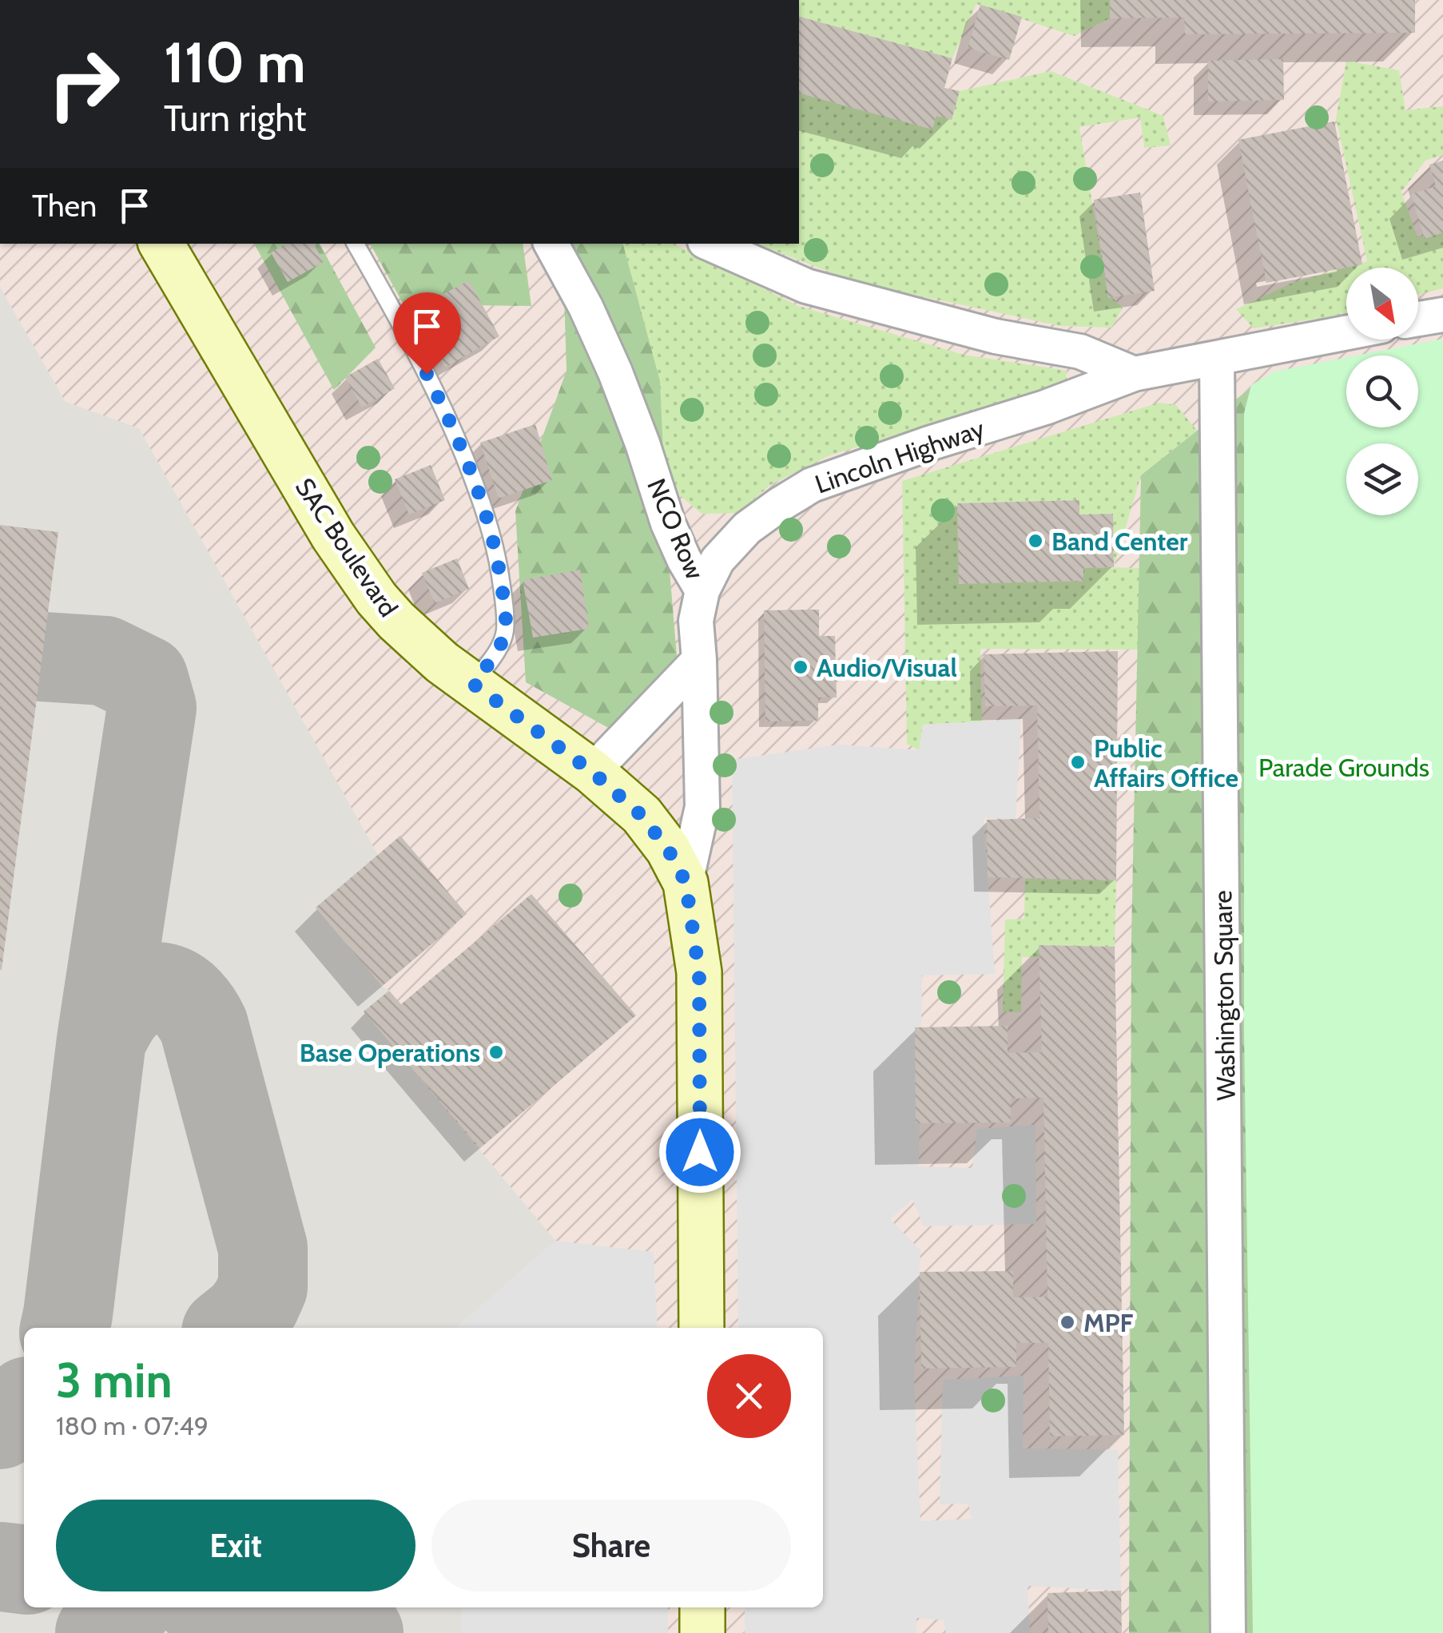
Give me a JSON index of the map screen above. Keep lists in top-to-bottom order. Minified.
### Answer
{"streets":{"street":["Lincoln Highway","NCO Row","SAC Boulevard","Washington Square"]},"crossings":[["Lincoln Highway","NCO Row"],["Lincoln Highway","Washington Square"],["NCO Row","SAC Boulevard"]],"parks":["Parade Grounds"],"places":["Band Center","Audio/Visual","Public Affairs Office","Base Operations","MPF"],"north":"bottom right","page":{"turn":["110 m","Turn right"],"then":"Then","heading":["3 min","180 m · 07:49"],"buttons":["Exit","Share"]}}
